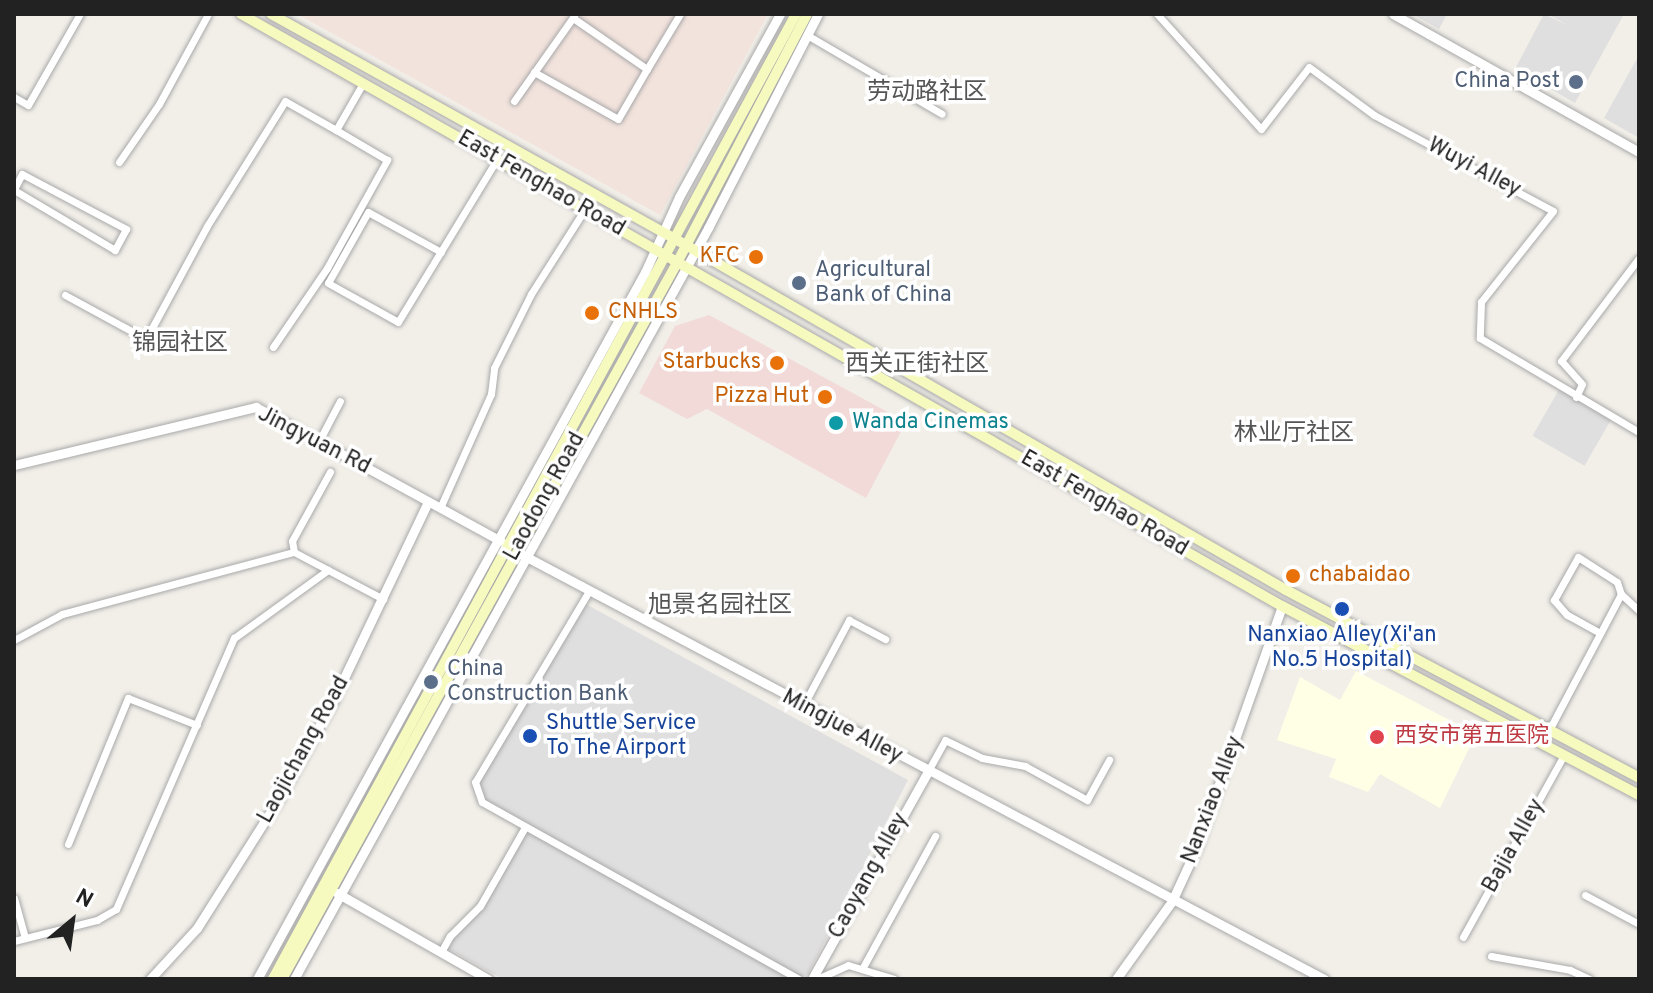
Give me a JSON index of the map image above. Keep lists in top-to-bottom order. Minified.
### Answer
{"streets":{"main road":["East Fenghao Road","Laodong Road"],"street":["Wuyi Alley","Jingyuan Rd","Mingjue Alley","Laojichang Road","Nanxiao Alley","Bajia Alley","Caoyang Alley"]},"crossings":[["East Fenghao Road","Laodong Road"],["East Fenghao Road","Nanxiao Alley"],["East Fenghao Road","Bajia Alley"],["Jingyuan Rd","Laodong Road"],["Jingyuan Rd","Mingjue Alley"],["Jingyuan Rd","Laojichang Road"],["Laodong Road","Mingjue Alley"],["Mingjue Alley","Nanxiao Alley"],["Mingjue Alley","Caoyang Alley"]],"districts":["劳动路社区","锦园社区","西关正街社区","林业厅社区","旭景名园社区"],"places":["China Post","KFC","Agricultural Bank of China","CNHLS","Starbucks","Pizza Hut","Wanda Cinemas","chabaidao","Nanxiao Alley(Xi'an No.5 Hospital)","China Construction Bank","Shuttle Service To The Airport","西安市第五医院"],"north":"top right"}
